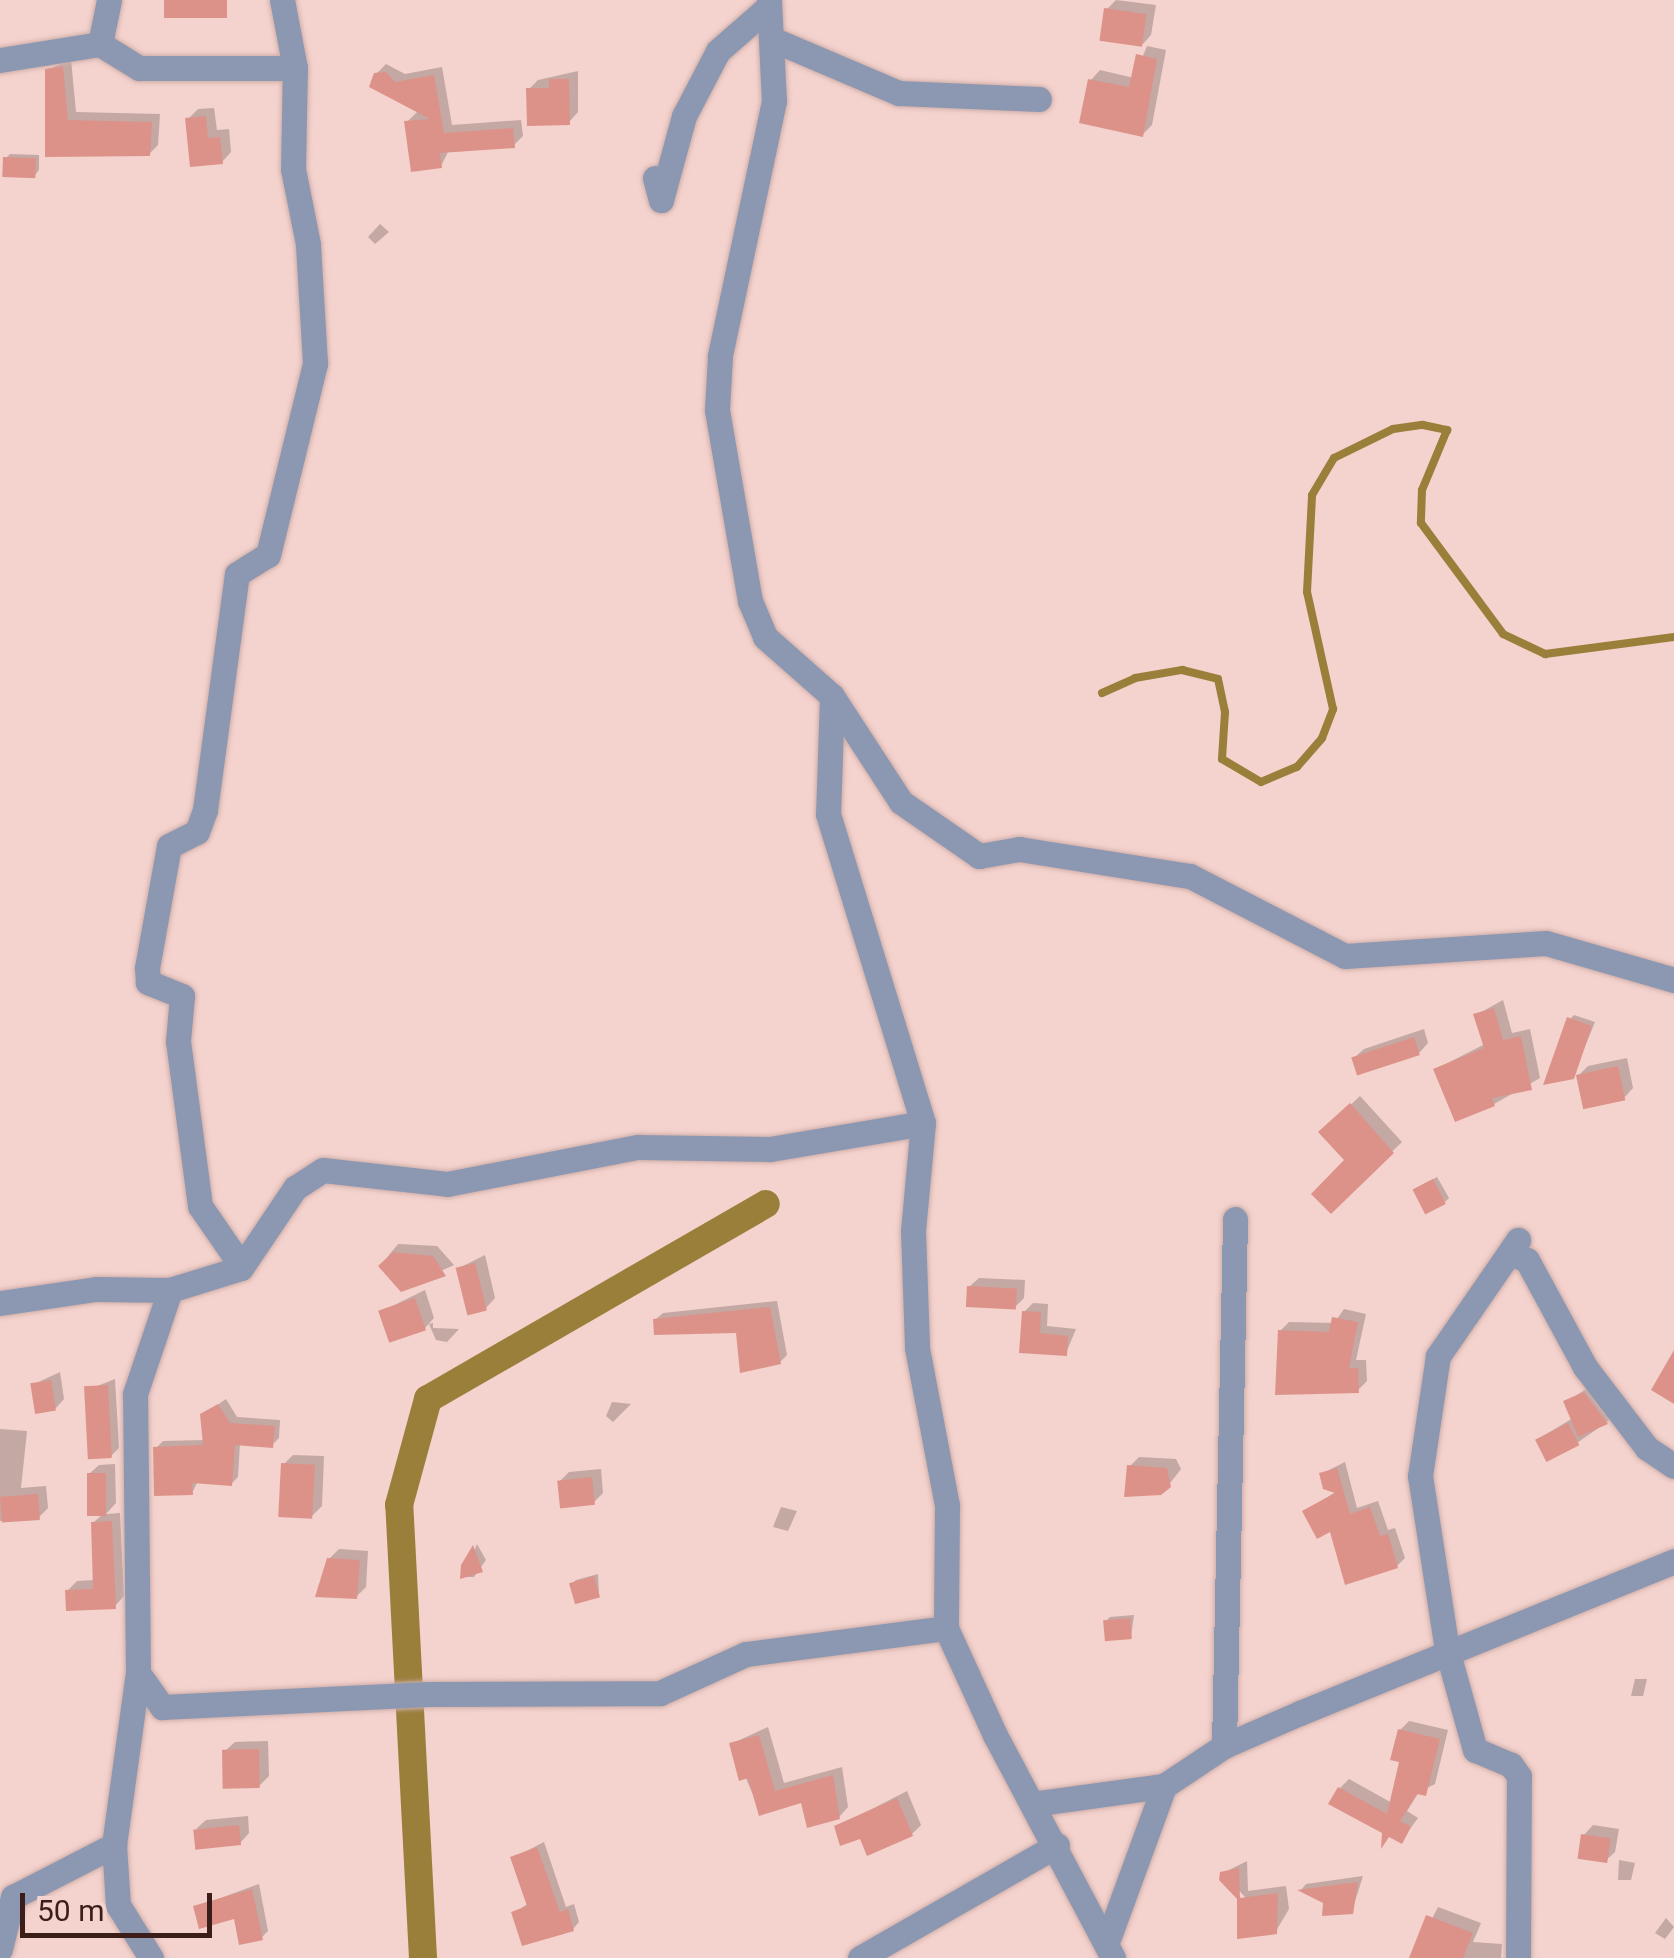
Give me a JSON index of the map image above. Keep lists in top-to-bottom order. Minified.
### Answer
{"scale_bar":"50 m"}
